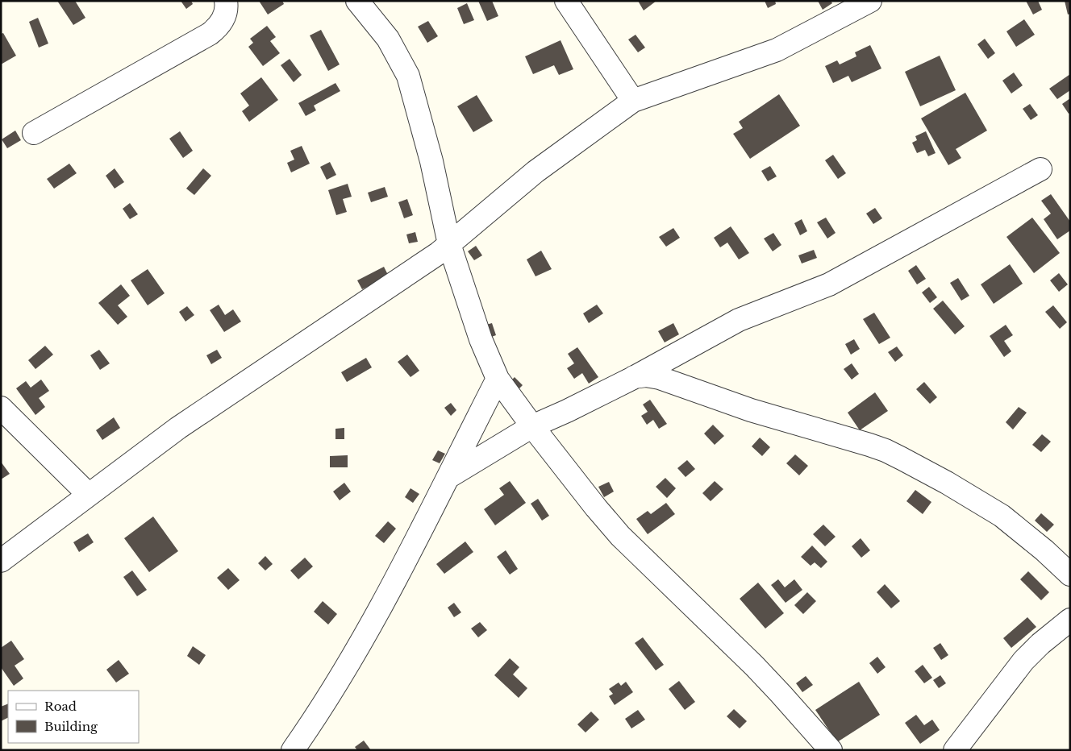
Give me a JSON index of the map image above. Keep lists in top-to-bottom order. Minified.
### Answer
{"legend":["Road","Building"]}
